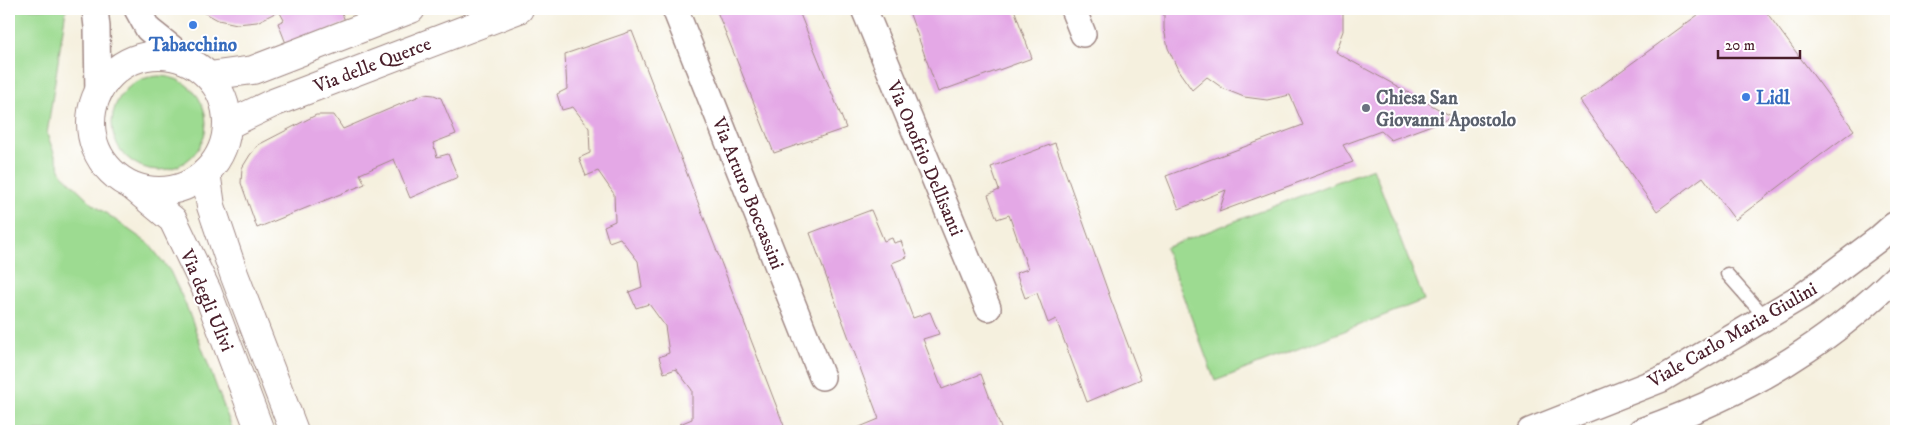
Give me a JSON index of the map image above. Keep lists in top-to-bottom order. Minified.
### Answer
{"streets":{"street":["Via delle Querce","Via Onofrio Dellisanti","Via Arturo Boccassini","Via degli Ulivi","Viale Carlo Maria Giulini"]},"crossings":[["Via delle Querce","Via degli Ulivi"]],"places":["Tabacchino","Lidl","Chiesa San Giovanni Apostolo"],"scale_bar":"20 m"}
